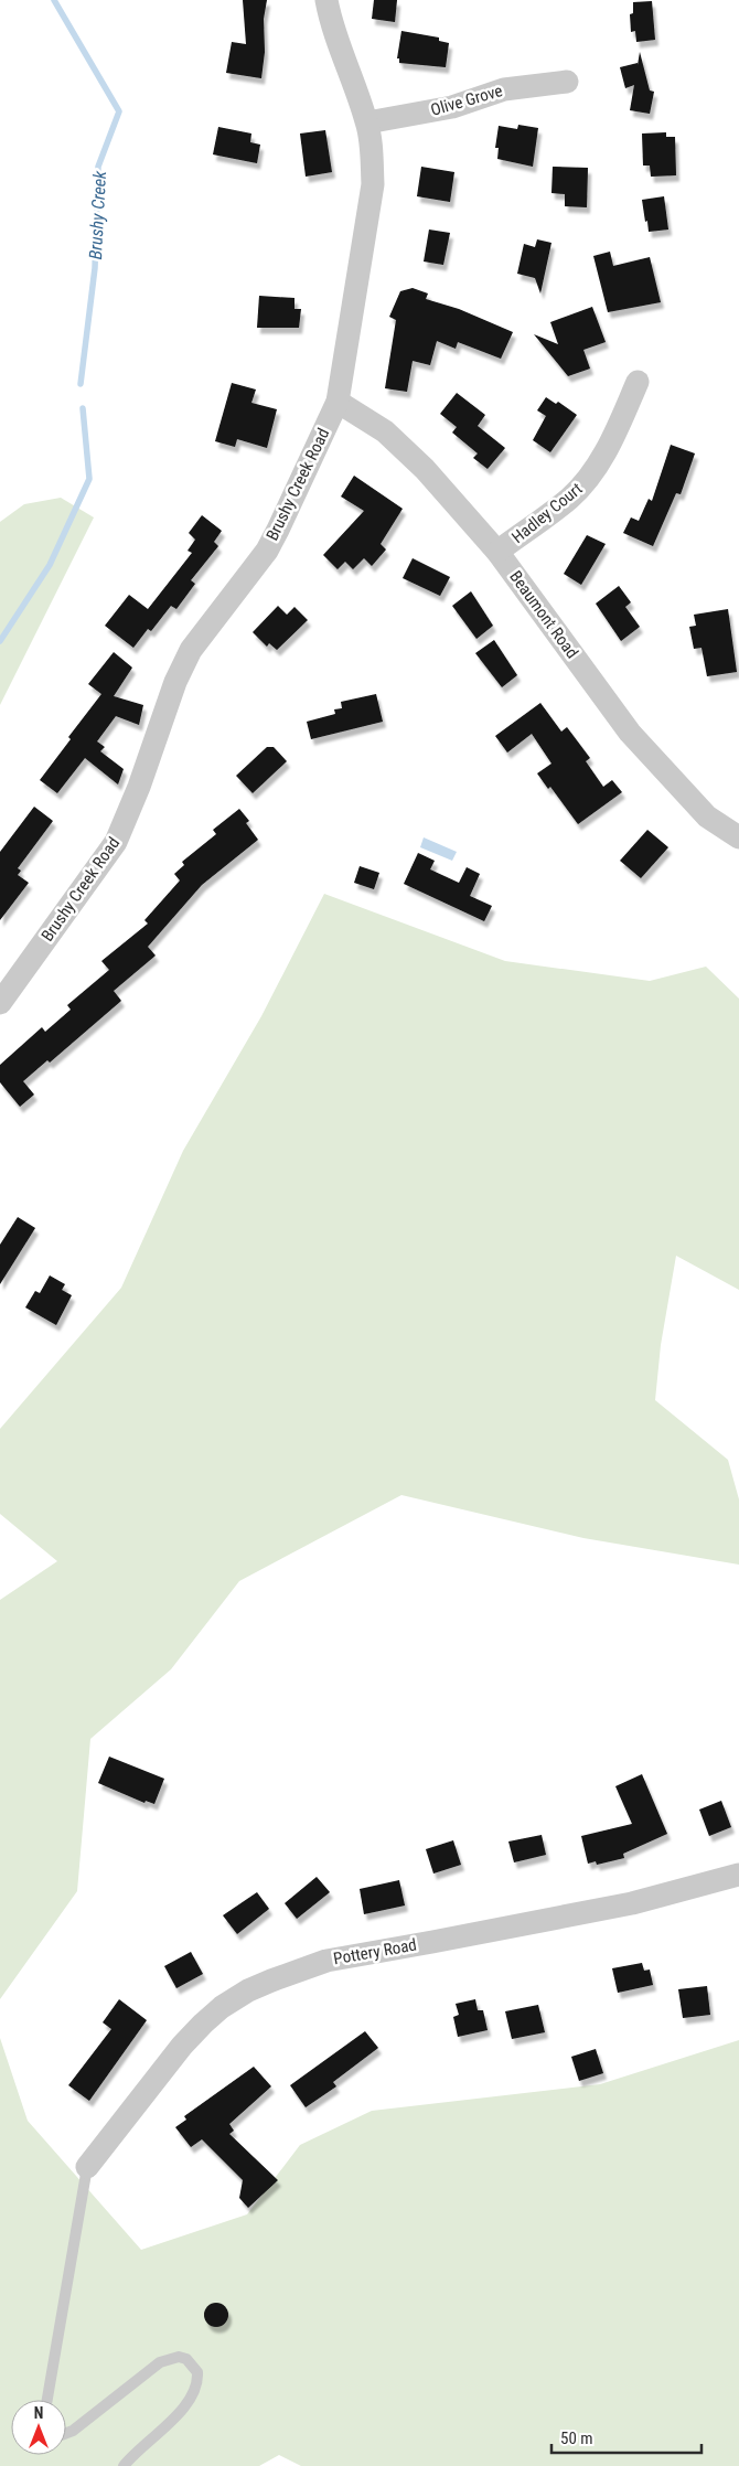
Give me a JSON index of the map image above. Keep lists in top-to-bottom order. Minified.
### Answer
{"streets":{"street":["Olive Grove","Brushy Creek Road","Hadley Court","Beaumont Road","Pottery Road"]},"crossings":[["Olive Grove","Brushy Creek Road"],["Brushy Creek Road","Beaumont Road"],["Hadley Court","Beaumont Road"]],"water":["Brushy Creek"],"scale_bar":"50 m","north":"top"}
